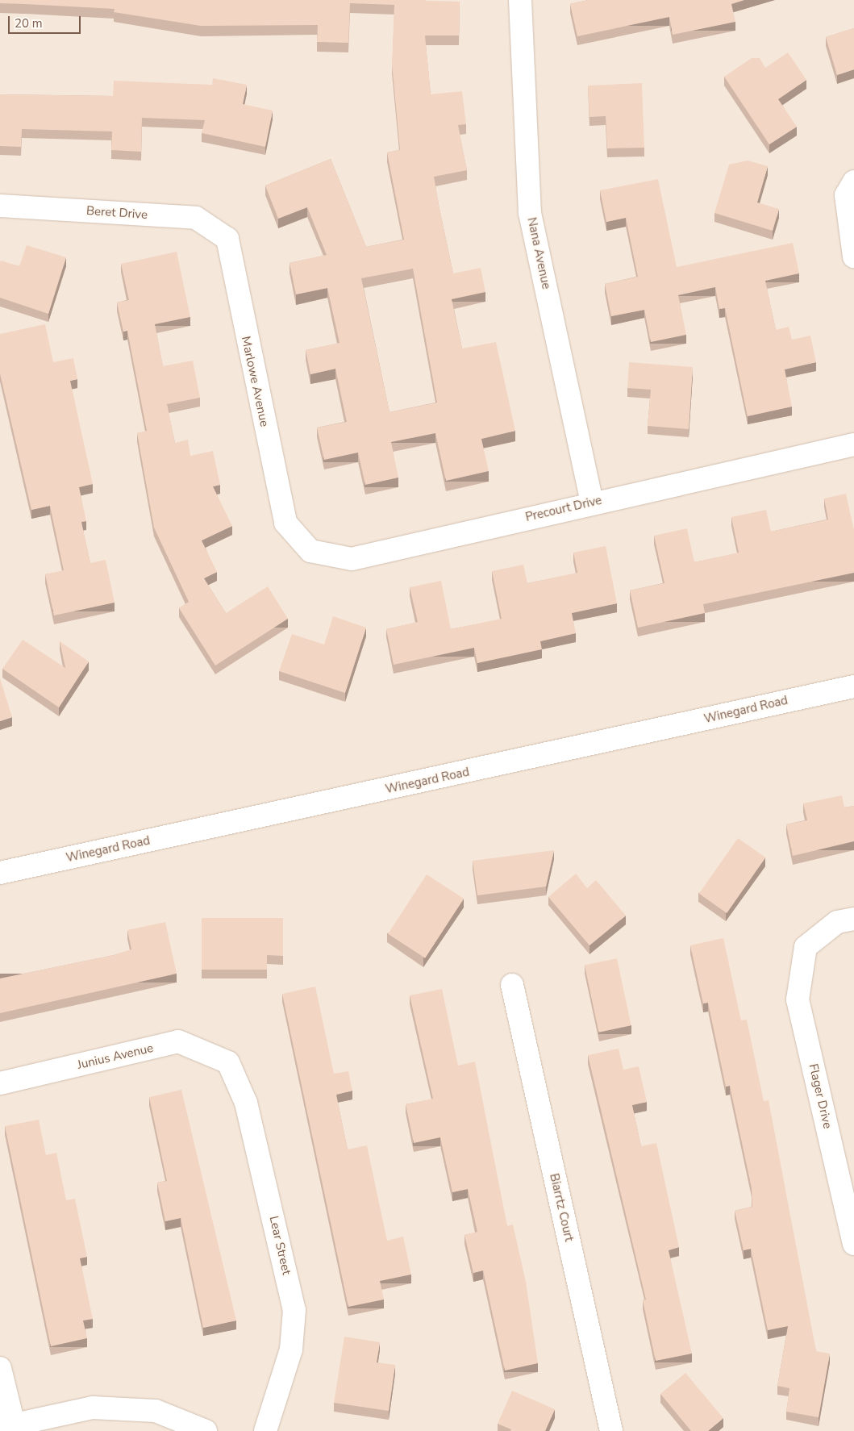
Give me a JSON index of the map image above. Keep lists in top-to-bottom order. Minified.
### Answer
{"streets":{"street":["Beret Drive","Nana Avenue","Marlowe Avenue","Precourt Drive","Winegard Road","Junius Avenue","Flager Drive","Biarrtz Court","Lear Street"]},"crossings":[["Beret Drive","Marlowe Avenue"],["Nana Avenue","Precourt Drive"],["Marlowe Avenue","Precourt Drive"],["Junius Avenue","Lear Street"]],"scale_bar":"20 m"}
